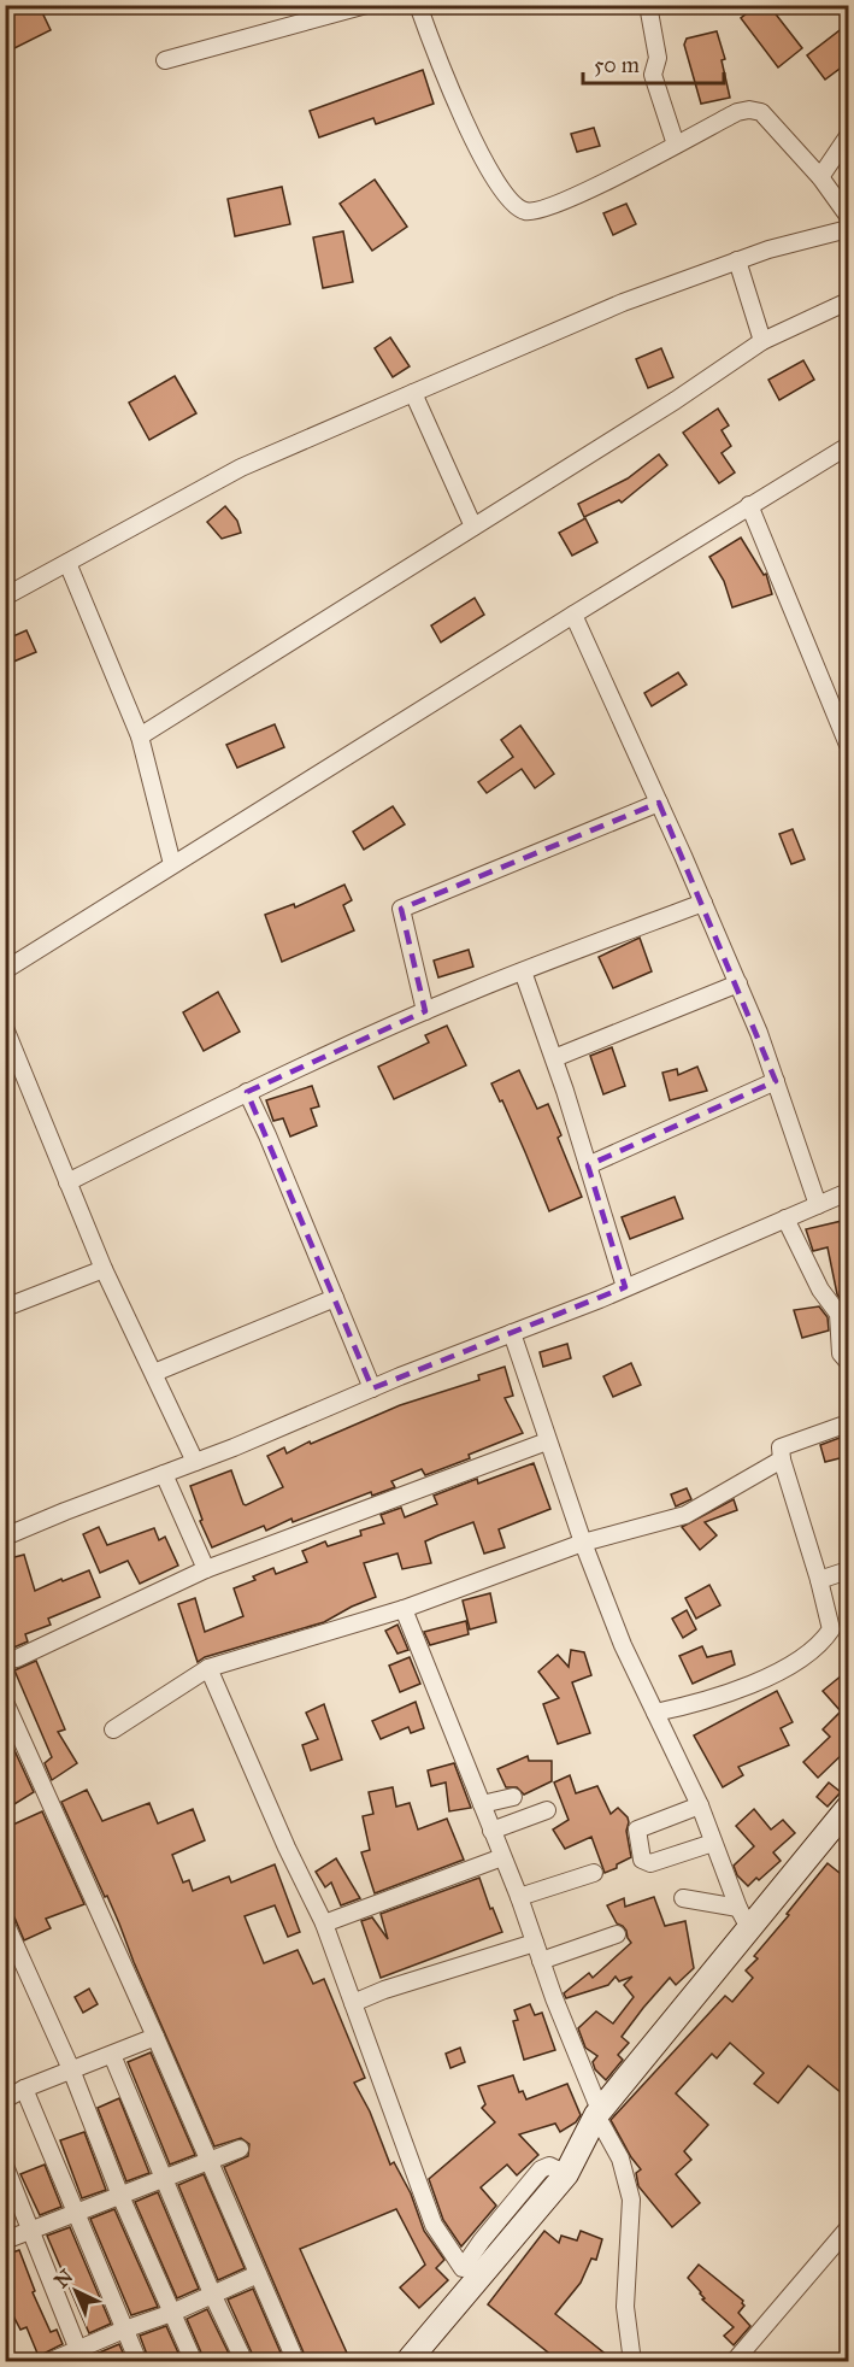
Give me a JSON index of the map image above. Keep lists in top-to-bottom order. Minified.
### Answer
{"scale_bar":"50 m","north":"top left"}
